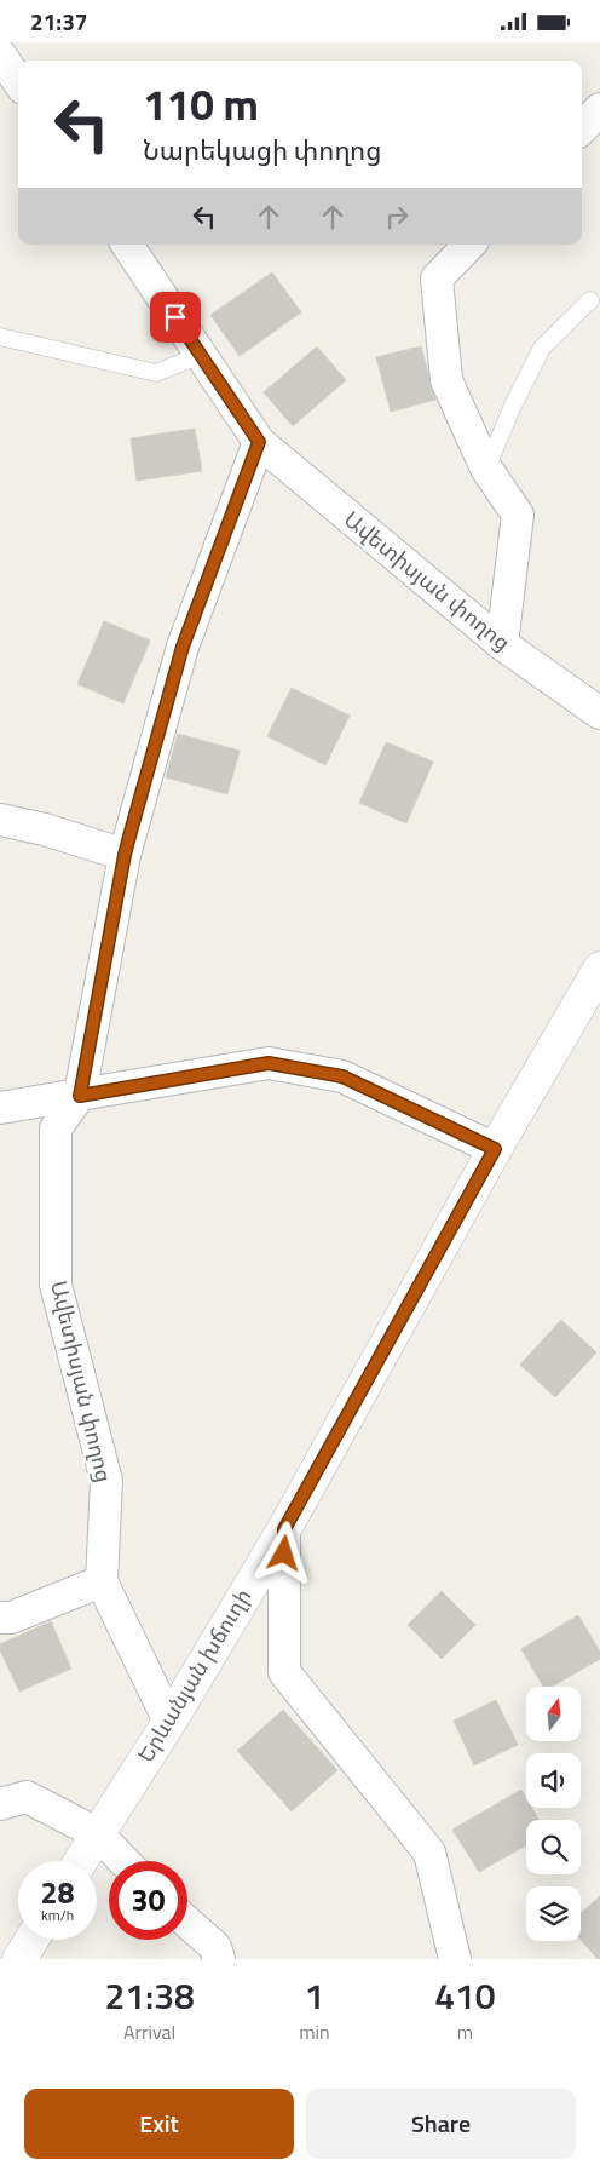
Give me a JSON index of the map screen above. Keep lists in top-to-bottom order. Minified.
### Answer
{"streets":{"street":["Ավետիսյան փողոց","Երևանյան խճուղի"]},"crossings":[["Ավետիսյան փողոց","Երևանյան խճուղի"]],"north":"top","page":{"status":"21:37","turn":["110 m","Նարեկացի փողոց"],"speed":"28 km/h","limit":"30","eta":["21:38","Arrival","1","min","410","m"],"buttons":["Exit","Share"]}}
